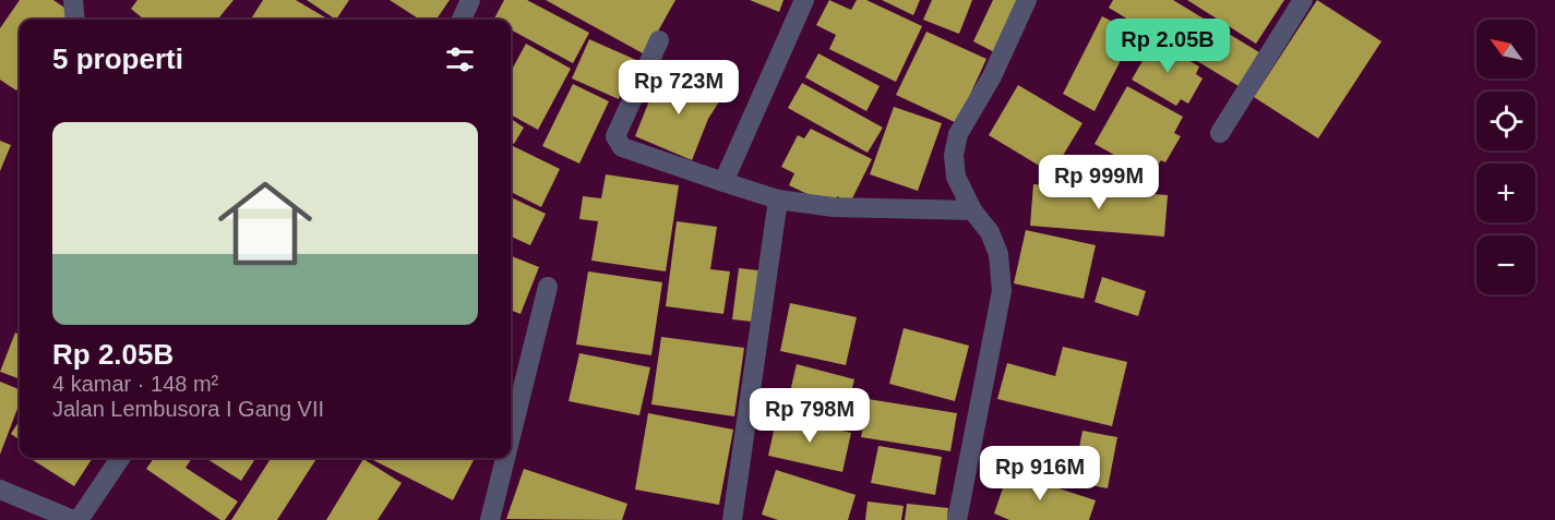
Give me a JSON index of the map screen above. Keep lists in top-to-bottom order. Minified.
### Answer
{"north":"top left","page":{"price":["Rp 2.05B","Rp 723M","Rp 999M","Rp 798M","Rp 916M"],"map_buttons":["+","−"],"heading":"5 properti","list":[{"name":"Rp 2.05B","note":"4 kamar · 148 m² · Jalan Lembusora I Gang VII"}]}}
